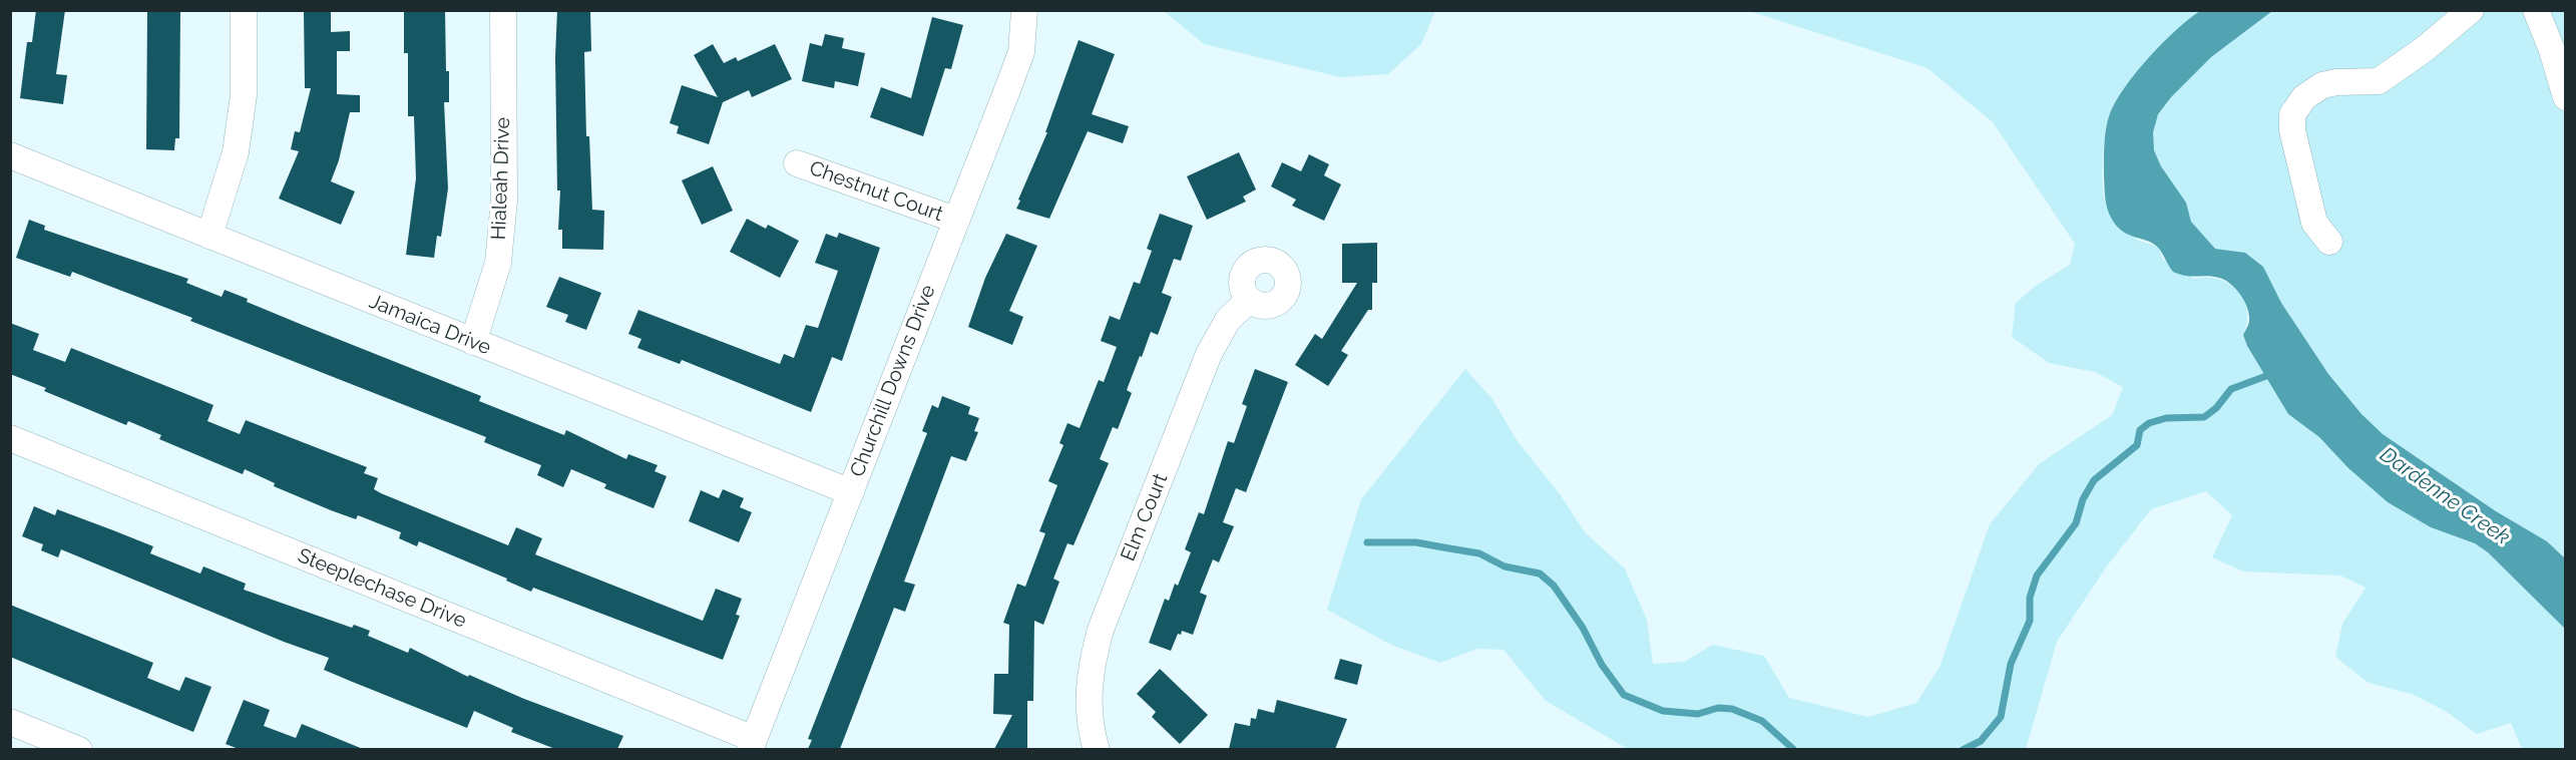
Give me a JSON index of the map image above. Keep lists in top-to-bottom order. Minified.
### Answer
{"streets":{"street":["Hialeah Drive","Chestnut Court","Jamaica Drive","Churchill Downs Drive","Elm Court","Steeplechase Drive"]},"crossings":[["Hialeah Drive","Jamaica Drive"],["Chestnut Court","Churchill Downs Drive"],["Jamaica Drive","Churchill Downs Drive"],["Churchill Downs Drive","Steeplechase Drive"]],"water":["Dardenne Creek"]}
